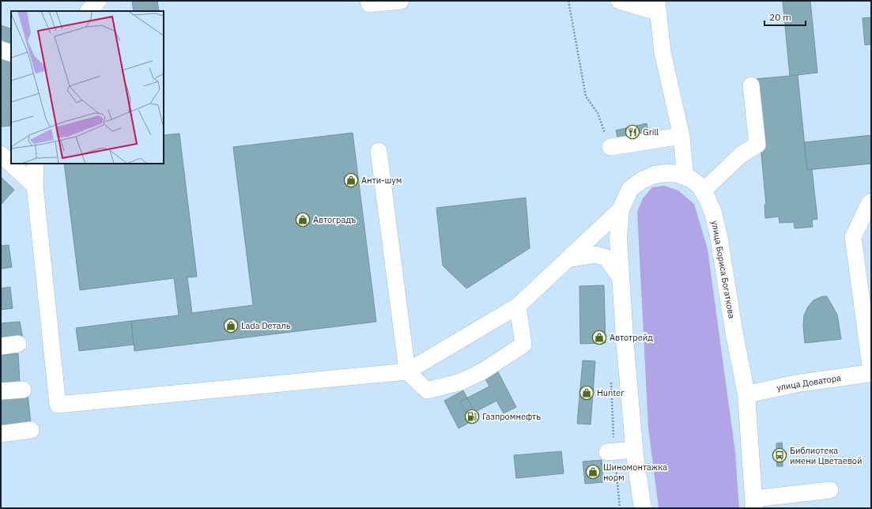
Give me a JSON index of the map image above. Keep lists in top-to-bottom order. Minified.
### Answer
{"streets":{"main road":["улица Бориса Богаткова","улица Доватора"]},"crossings":[["улица Бориса Богаткова","улица Доватора"]],"places":{"restaurant":["Grill"],"shop":["Анти-шум","Автоградъ","Lada Dеталь","Автотрейд","Hunter","Шиномонтажка норм"],"fuel station":["Газпромнефть"],"bus stop":["Библиотека имени Цветаевой"]},"scale_bar":"20 m"}
